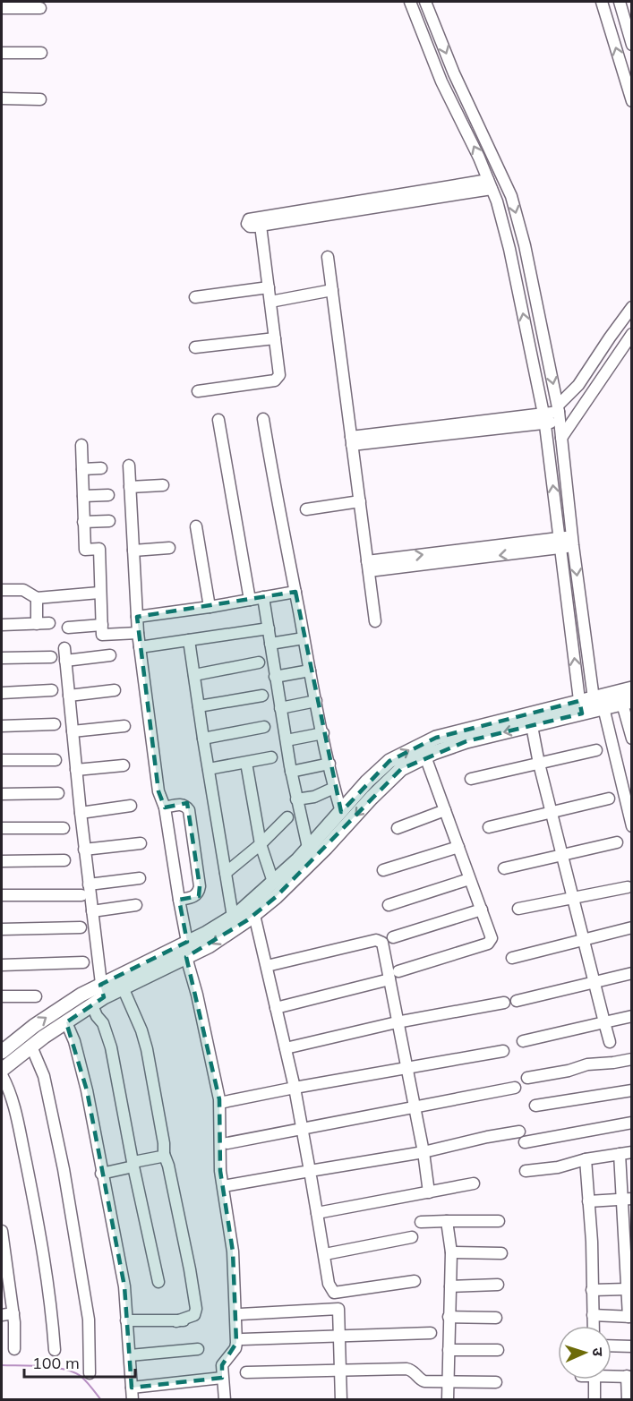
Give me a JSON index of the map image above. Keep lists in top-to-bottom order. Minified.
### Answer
{"scale_bar":"100 m","north":"right"}
